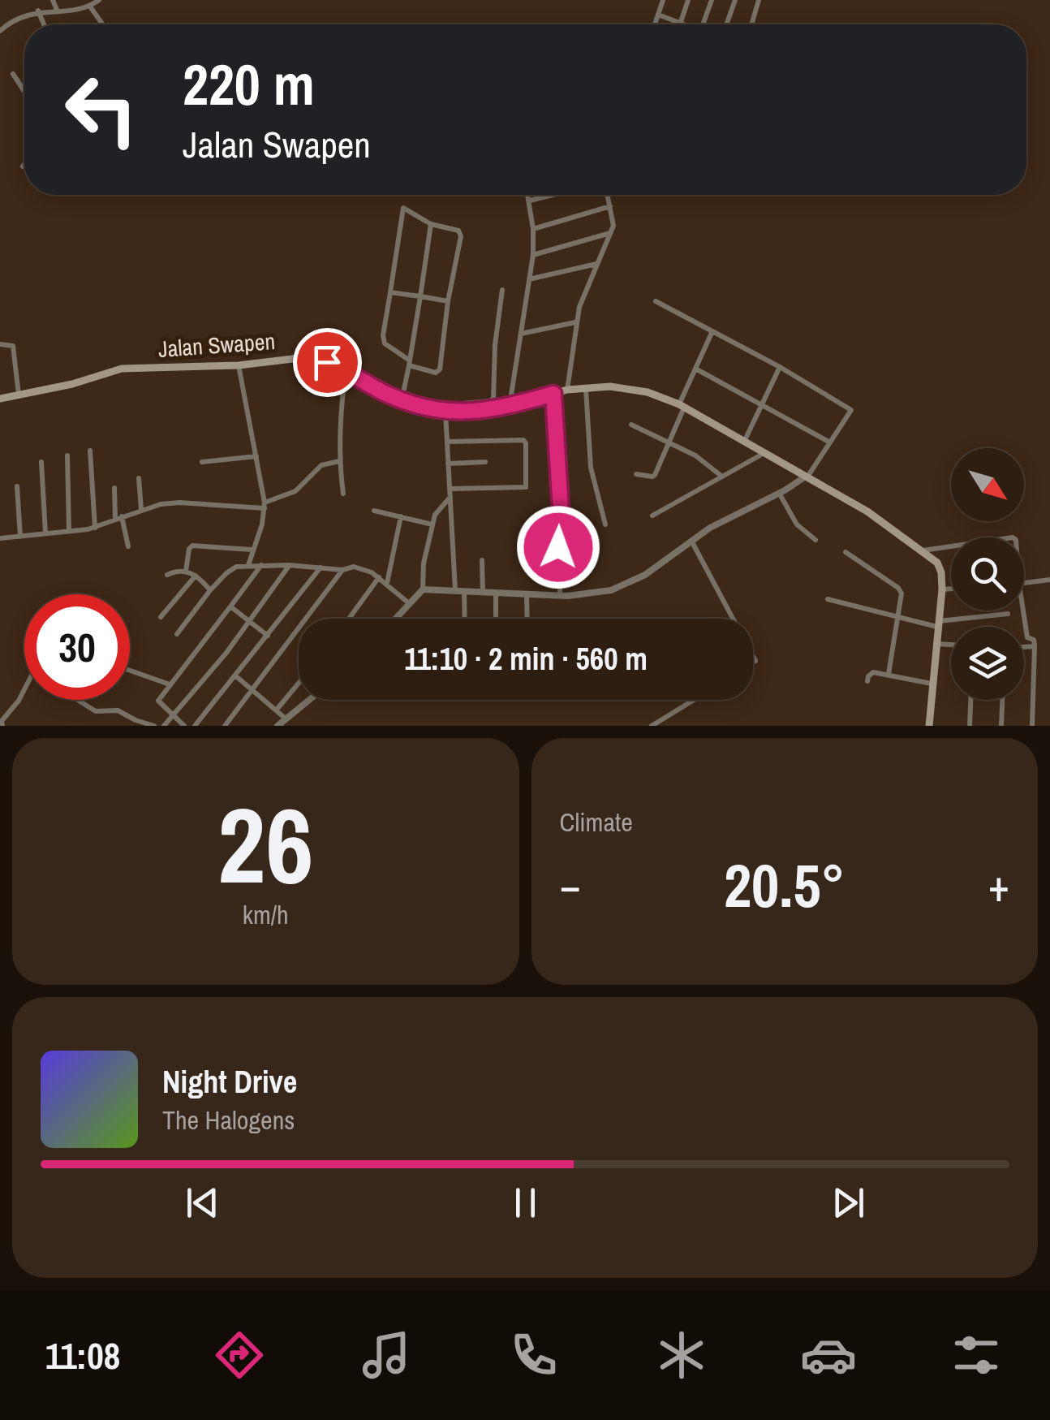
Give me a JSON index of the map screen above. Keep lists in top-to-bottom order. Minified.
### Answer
{"streets":{"main road":["Jalan Swapen"]},"north":"bottom right","page":{"turn":["220 m","Jalan Swapen"],"limit":"30","trip":"11:10 · 2 min · 560 m","tile":[["26","km/h"],"Climate"],"heat":["−","20.5°","+"],"song":["Night Drive","The Halogens"],"tabs":"11:08"}}
